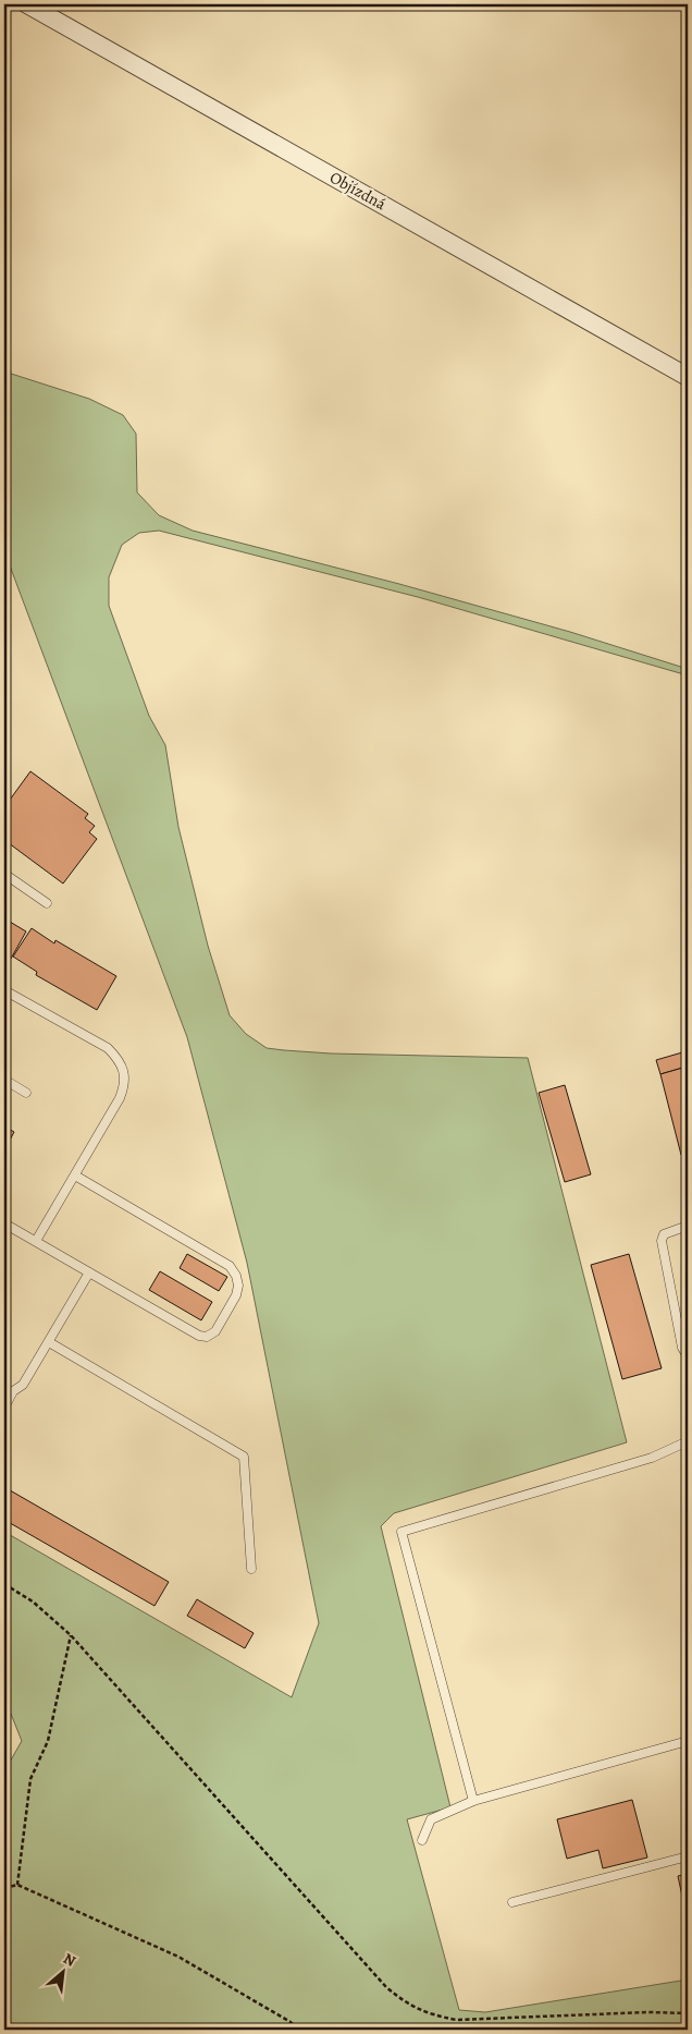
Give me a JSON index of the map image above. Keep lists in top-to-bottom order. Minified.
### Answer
{"streets":{"street":["Objízdná"]},"north":"top right"}
